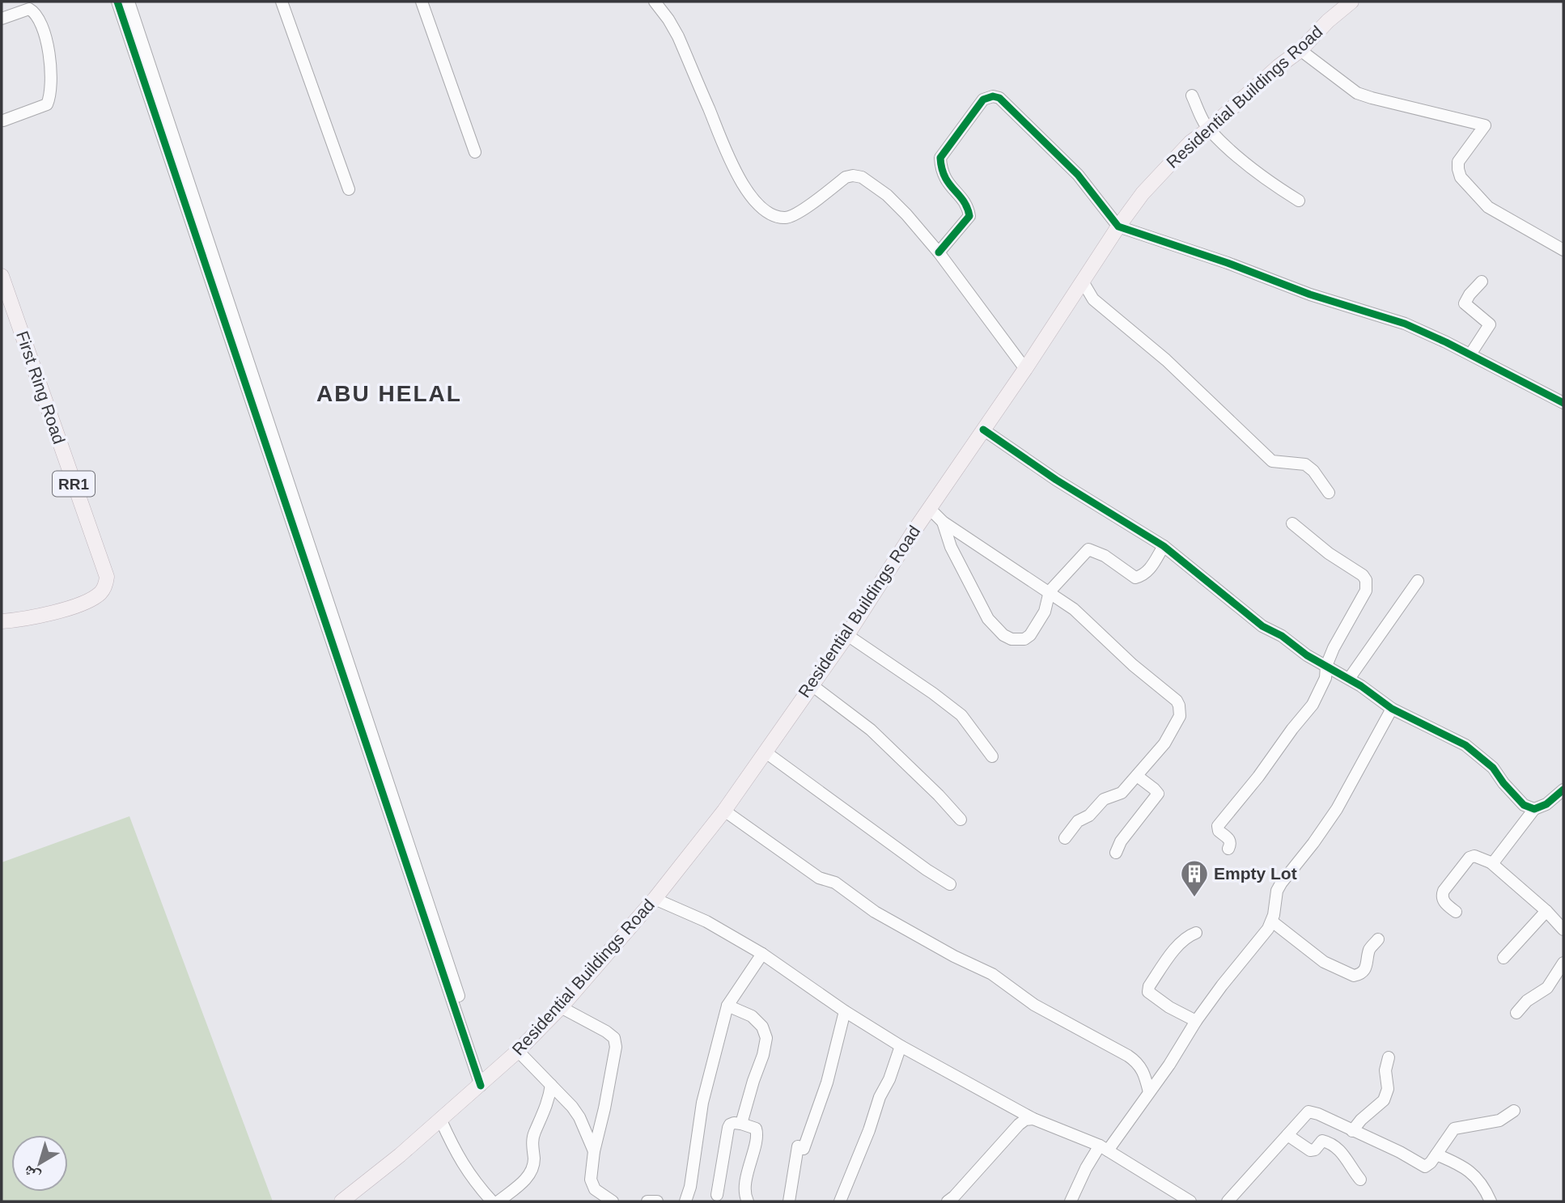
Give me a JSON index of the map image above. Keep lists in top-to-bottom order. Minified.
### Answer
{"streets":{"main road":["Residential Buildings Road","First Ring Road","RR1"]},"districts":["ABU HELAL"],"places":{"building":["Empty Lot"]},"north":"bottom left"}
